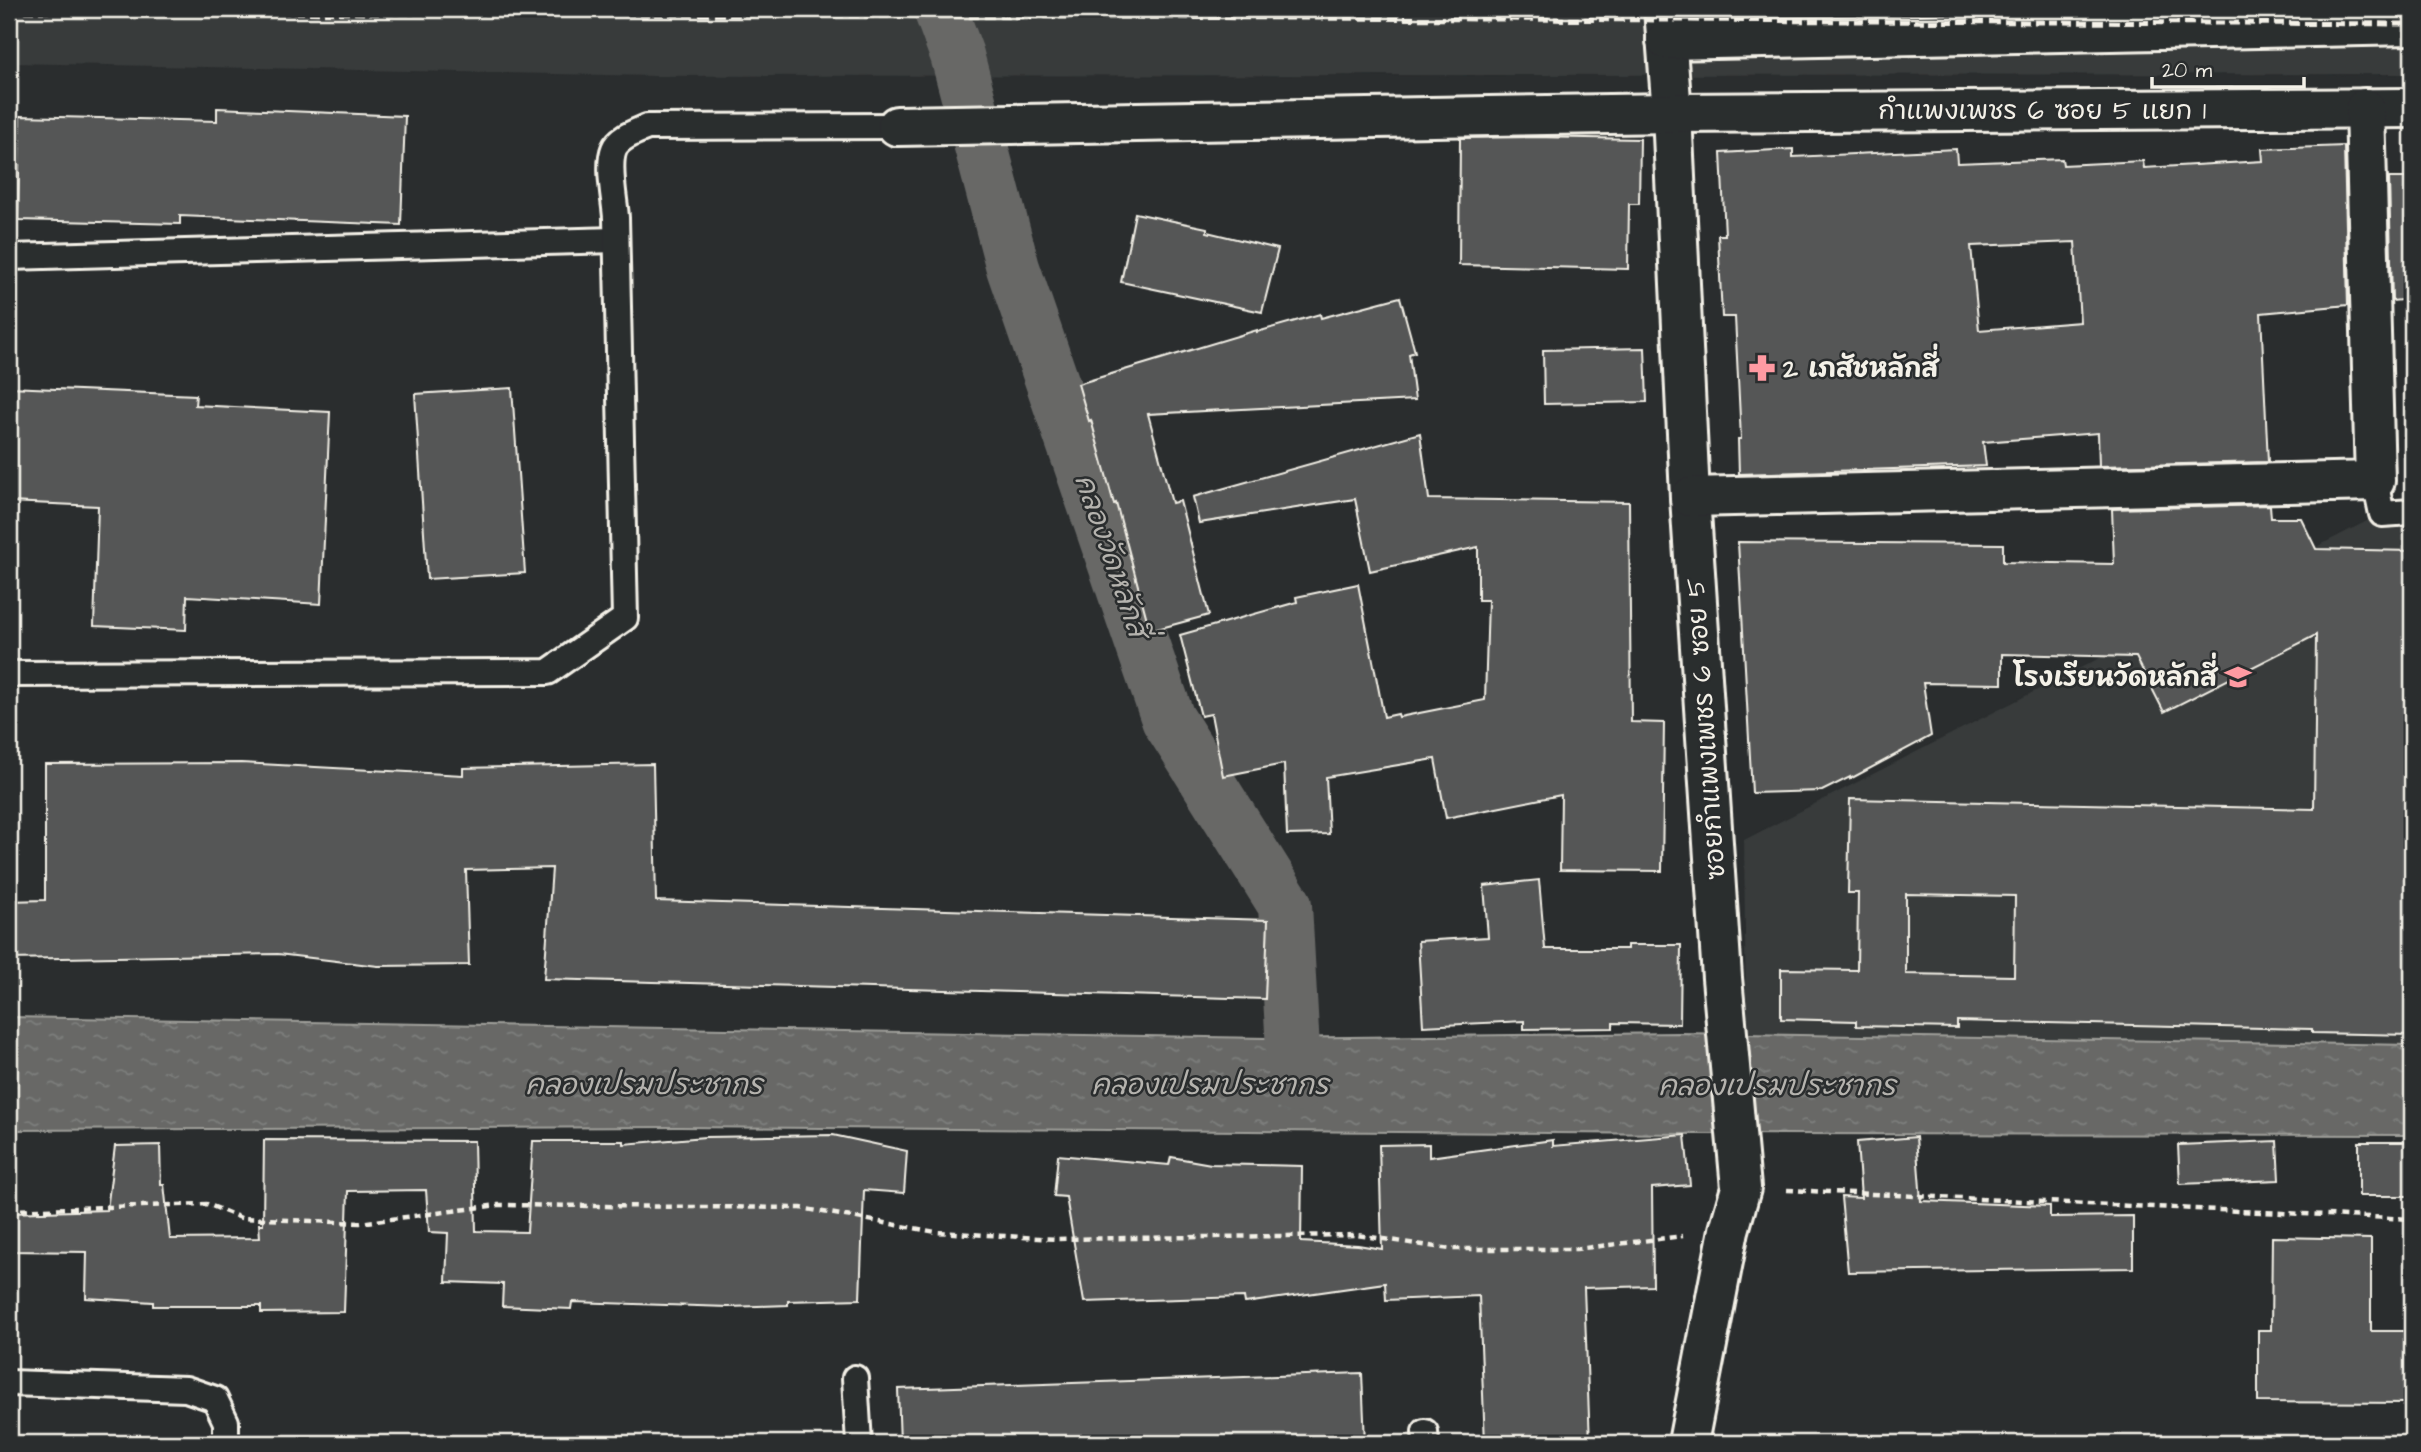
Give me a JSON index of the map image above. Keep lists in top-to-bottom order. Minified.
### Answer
{"streets":{"street":["กำแพงเพชร 6 ซอย 5 แยก 1","ซอยกำแพงเพชร 6 ซอย 5"]},"crossings":[["กำแพงเพชร 6 ซอย 5 แยก 1","ซอยกำแพงเพชร 6 ซอย 5"]],"water":["คลองวัดหลักสี่","คลองเปรมประชากร"],"places":{"pharmacy":["2 เภสัชหลักสี่"],"school or university":["โรงเรียนวัดหลักสี่"]},"scale_bar":"20 m"}
